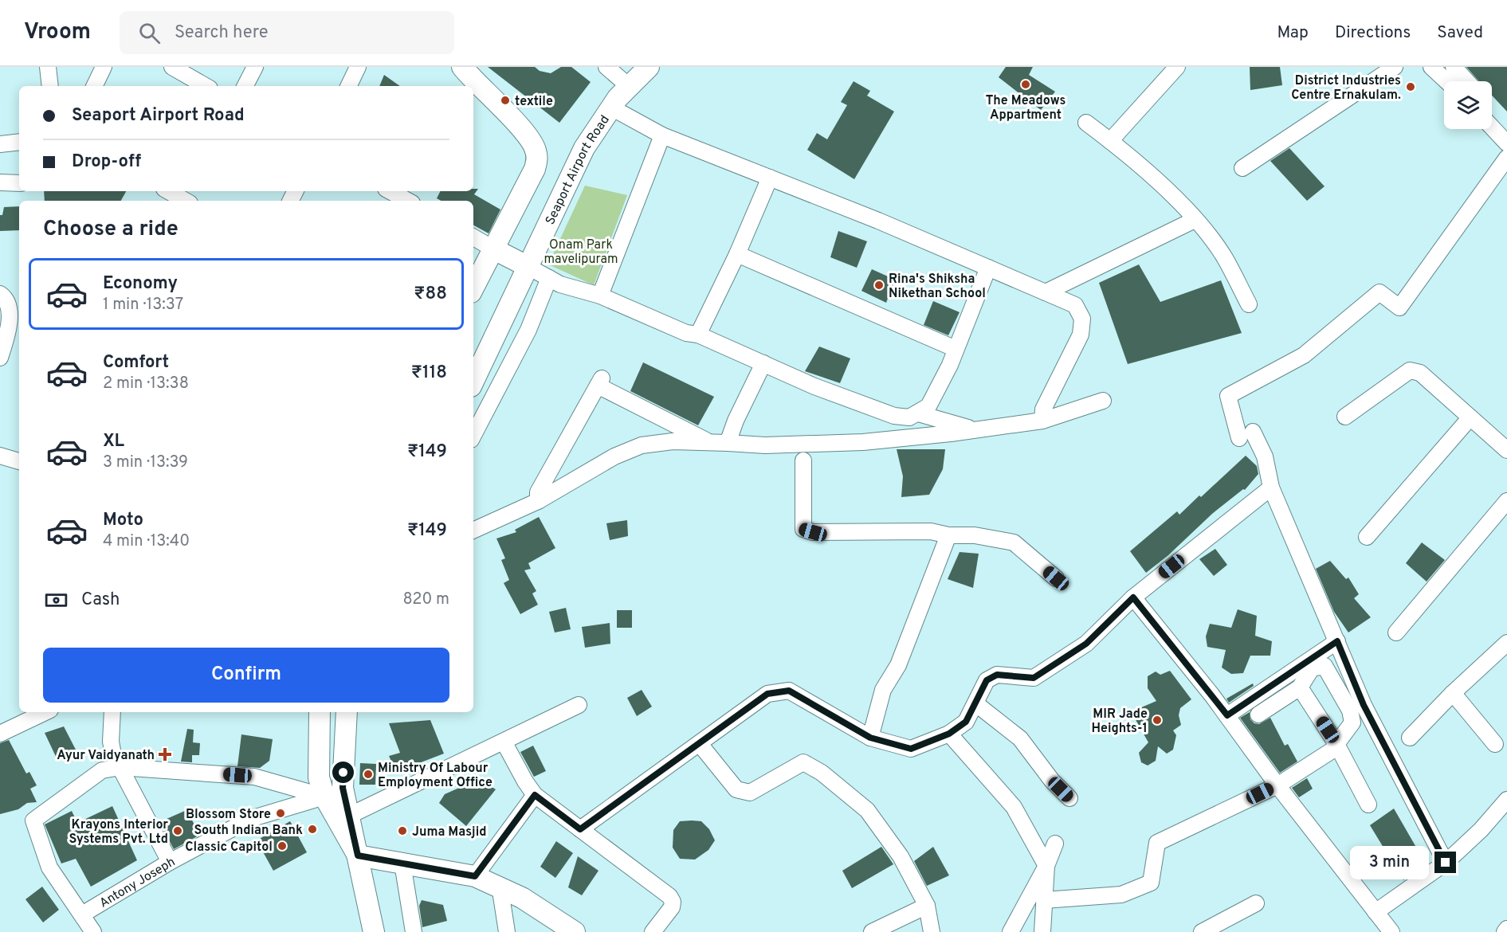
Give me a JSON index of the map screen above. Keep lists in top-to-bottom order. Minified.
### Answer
{"streets":{"main road":["Seaport Airport Road"],"street":["Antony Joseph"]},"parks":["Onam Park mavelipuram"],"places":{"other":["The Meadows Appartment","District Industries Centre Ernakulam.","textile","Rina's Shiksha Nikethan School","MIR Jade Heights-1","Ministry Of Labour Employment Office","Blossom Store","South Indian Bank","Krayons Interior Systems Pvt. Ltd","Juma Masjid","Classic Capitol"],"health":["Ayur Vaidyanath"]},"page":{"header":"Vroom","search":"Search here","nav":["Map","Directions","Saved"],"banner":["Seaport Airport Road","Drop-off"],"heading":"Choose a ride","list":[{"name":"Economy","note":"1 min · 13:37","value":"₹88"},{"name":"Comfort","note":"2 min · 13:38","value":"₹118"},{"name":"XL","note":"3 min · 13:39","value":"₹149"},{"name":"Moto","note":"4 min · 13:40","value":"₹149"}],"pay":["Cash","820 m"],"buttons":"Confirm","bubble":"3 min"}}
